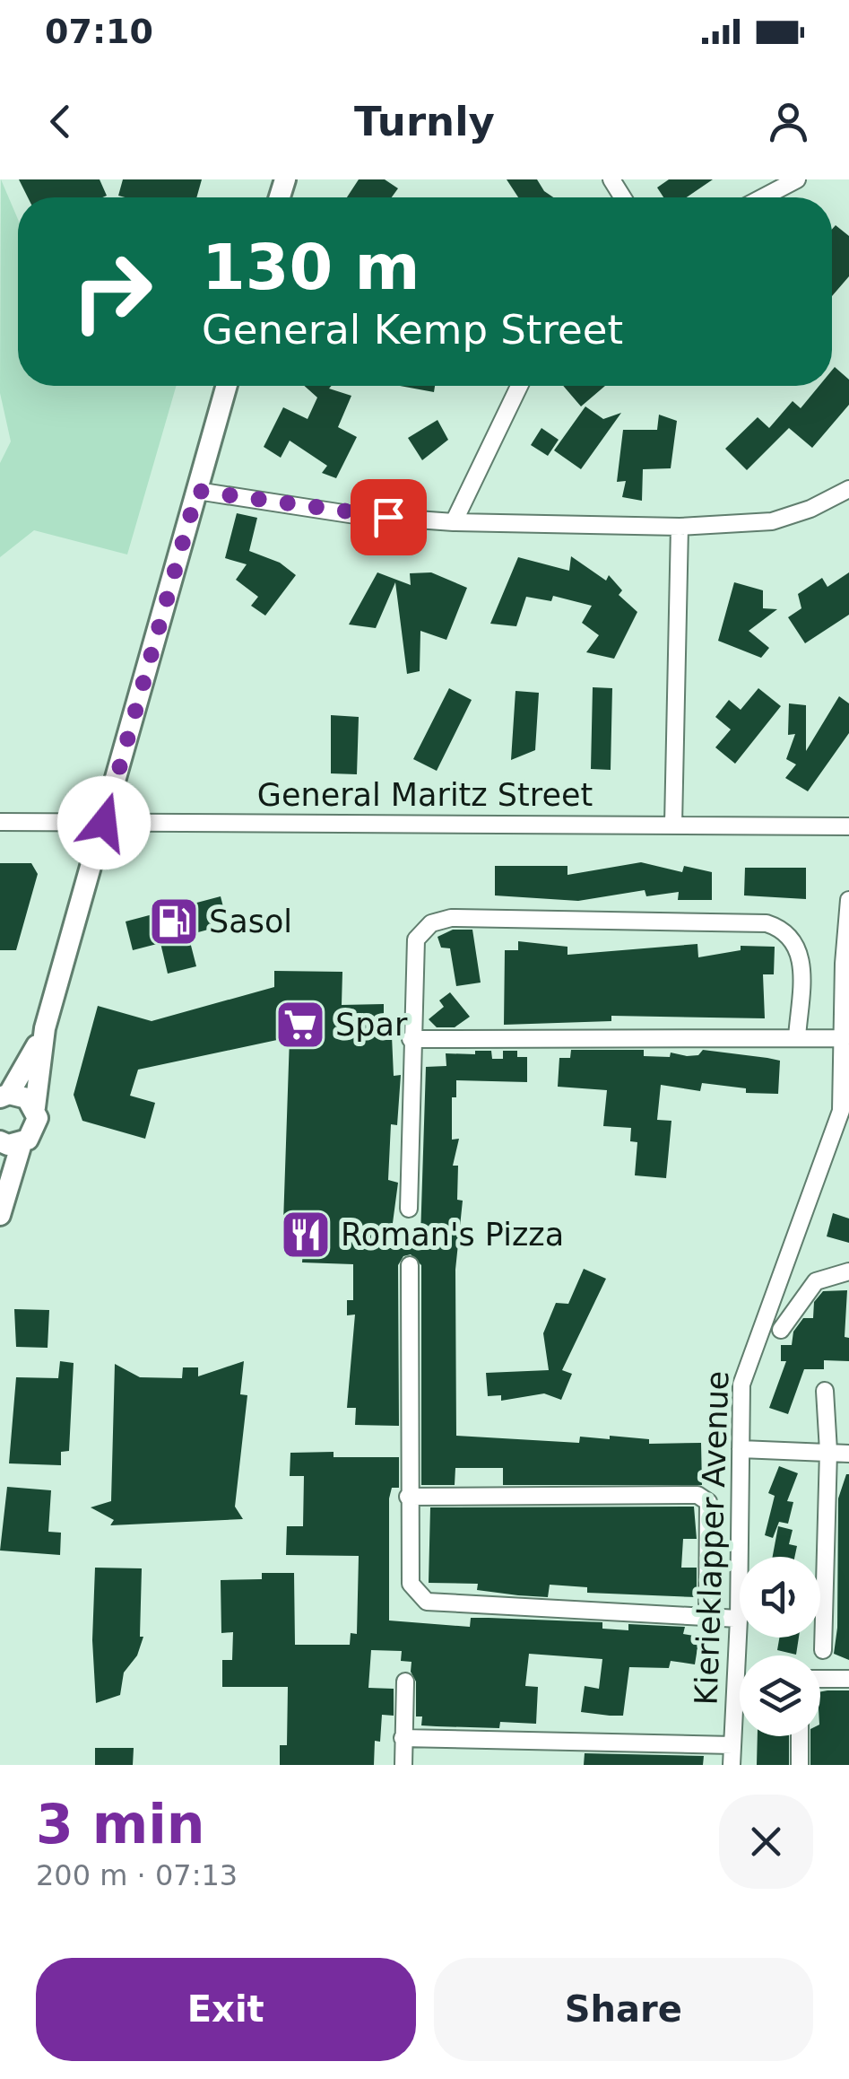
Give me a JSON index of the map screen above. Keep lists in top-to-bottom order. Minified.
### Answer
{"streets":{"street":["General Maritz Street","Kierieklapper Avenue"]},"places":{"fuel station":["Sasol"],"supermarket":["Spar"],"restaurant":["Roman's Pizza"]},"page":{"status":"07:10","header":"Turnly","turn":["130 m","General Kemp Street"],"heading":["3 min","200 m · 07:13"],"buttons":["Exit","Share"]}}
